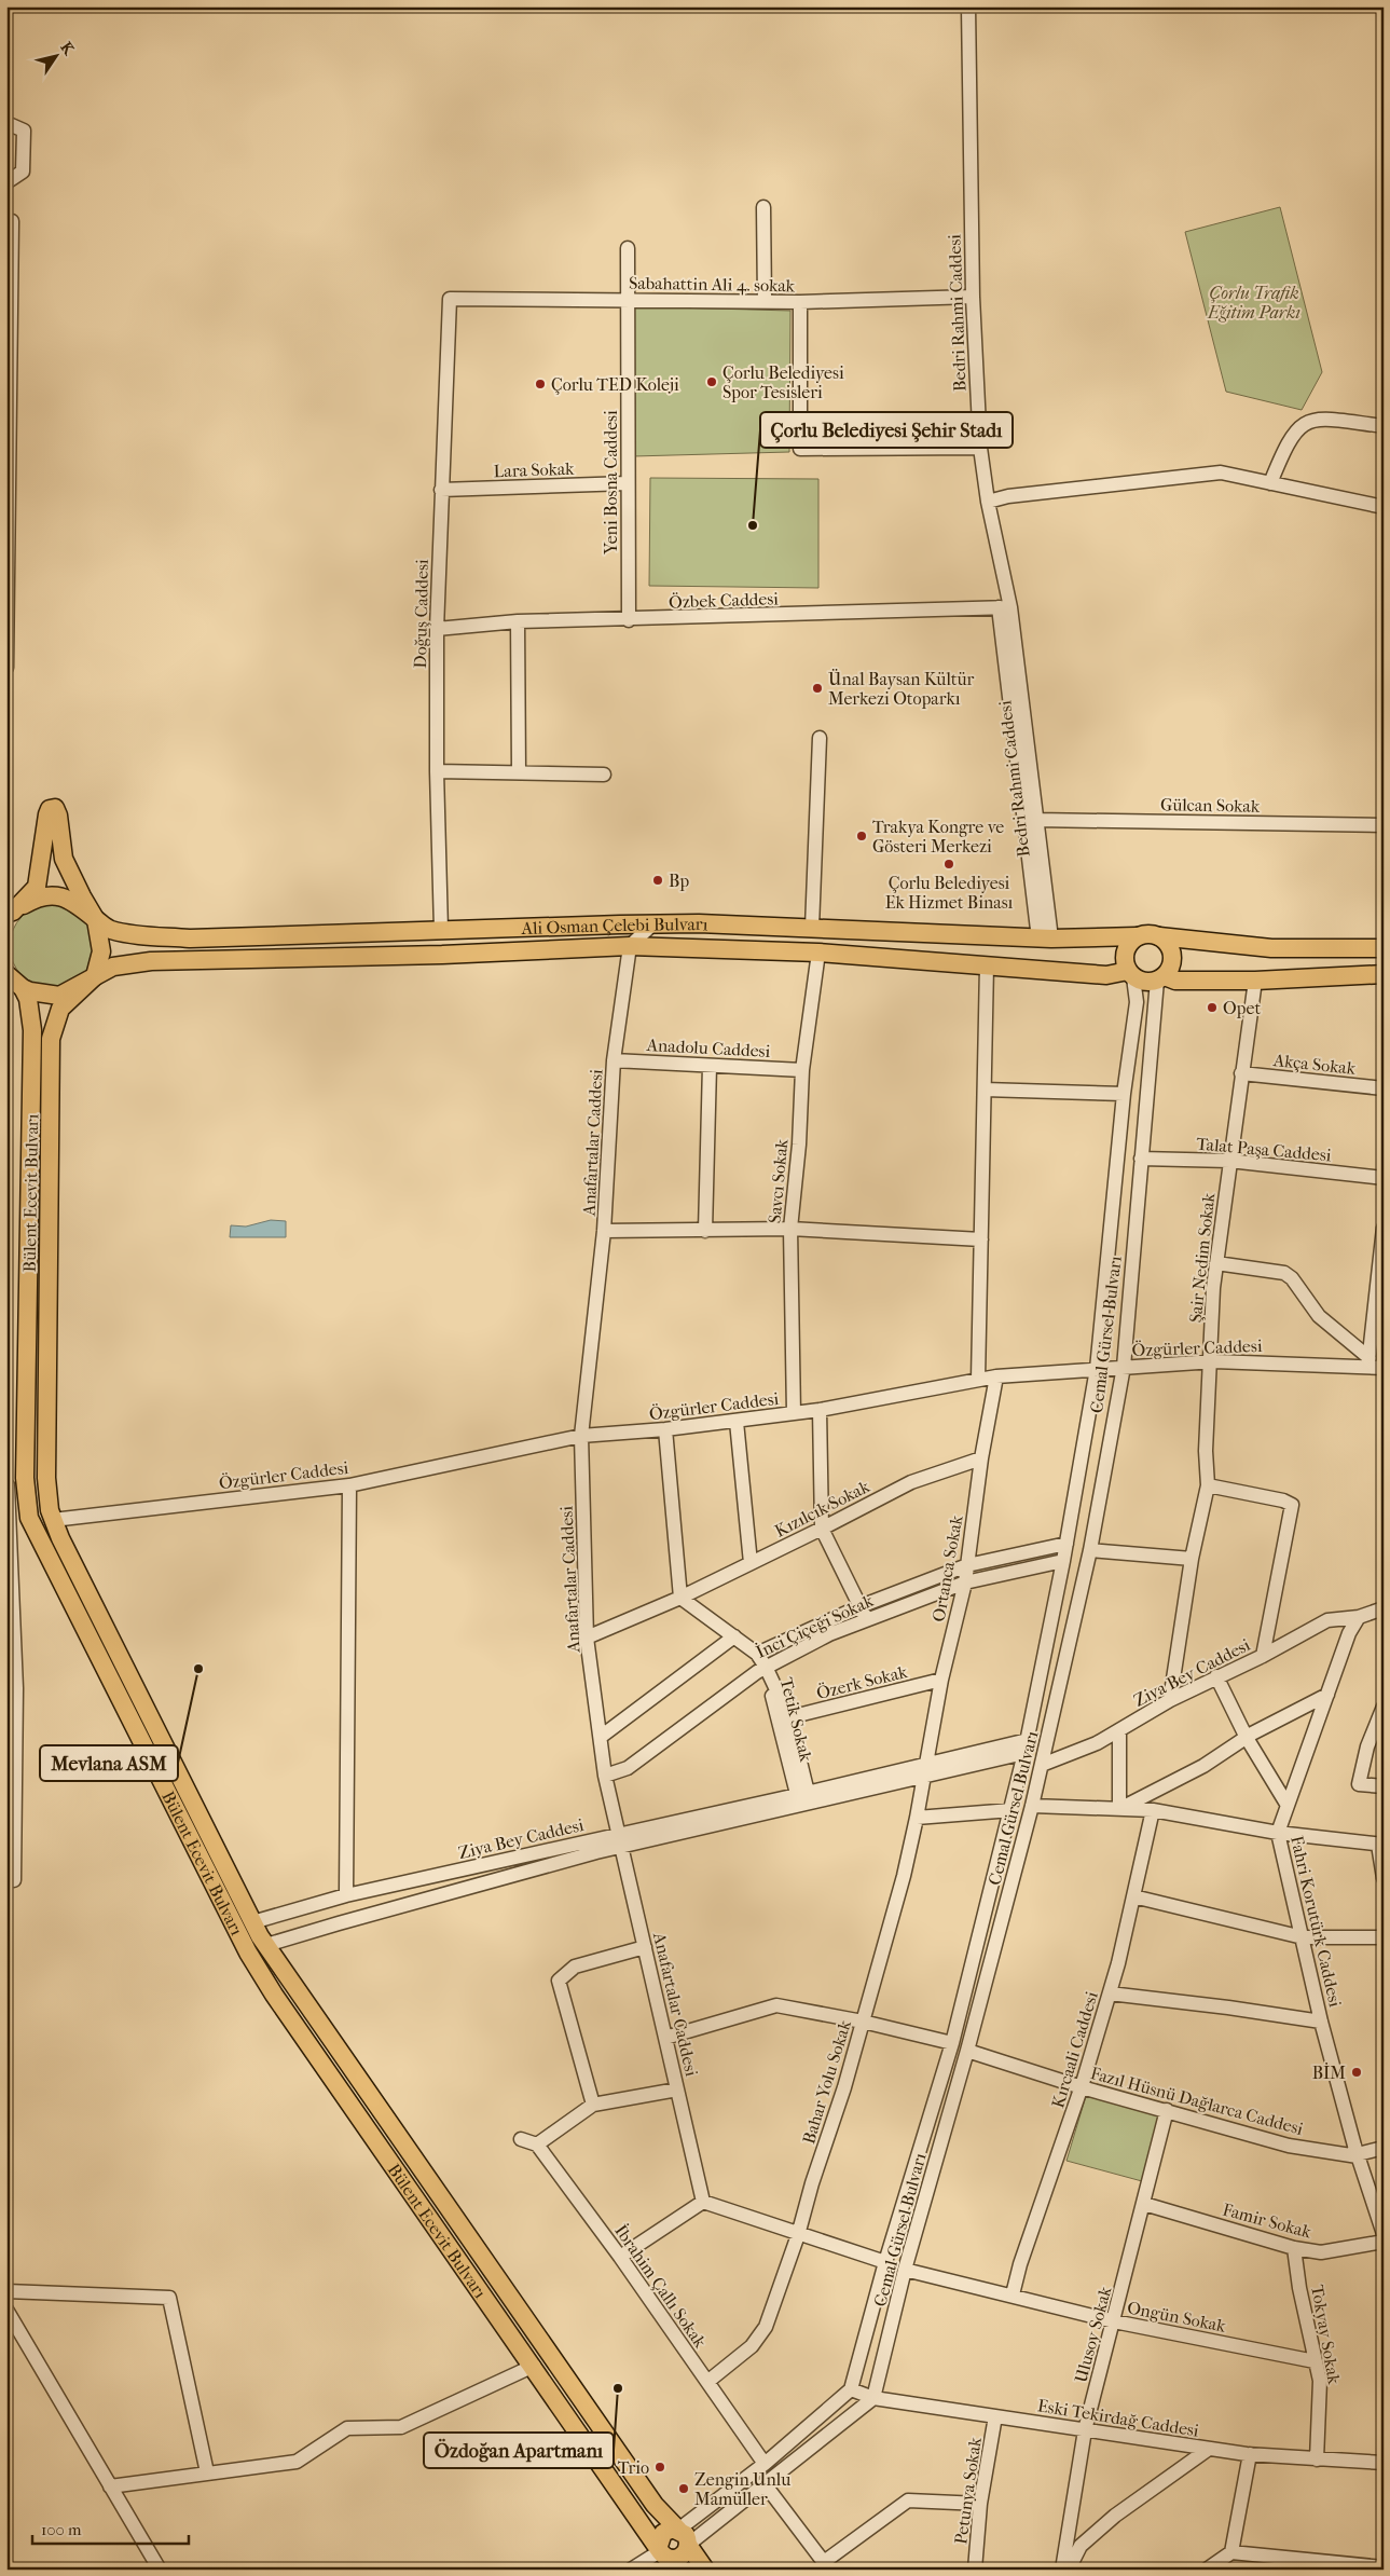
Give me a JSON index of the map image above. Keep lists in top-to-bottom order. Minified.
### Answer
{"streets":{"main road":["Ali Osman Çelebi Bulvarı","Bülent Ecevit Bulvarı"],"street":["Sabahattin Ali 4. sokak","Bedri Rahmi Caddesi","Lara Sokak","Yeni Bosna Caddesi","Özbek Caddesi","Doğuş Caddesi","Gülcan Sokak","Anadolu Caddesi","Akça Sokak","Anafartalar Caddesi","Talat Paşa Caddesi","Savcı Sokak","Şair Nedim Sokak","Cemal Gürsel Bulvarı","Özgürler Caddesi","Kızılcık Sokak","Ortanca Sokak","İnci Çiçeği Sokak","Ziya Bey Caddesi","Özerk Sokak","Tetik Sokak","Fahri Korutürk Caddesi","Kırcaali Caddesi","Bahar Yolu Sokak","Fazıl Hüsnü Dağlarca Caddesi","Famir Sokak","İbrahim Çallı Sokak","Ongün Sokak","Ulusoy Sokak","Tokyay Sokak","Eski Tekirdağ Caddesi","Petunya Sokak"]},"crossings":[["Sabahattin Ali 4. sokak","Bedri Rahmi Caddesi"],["Sabahattin Ali 4. sokak","Yeni Bosna Caddesi"],["Sabahattin Ali 4. sokak","Doğuş Caddesi"],["Bedri Rahmi Caddesi","Özbek Caddesi"],["Bedri Rahmi Caddesi","Gülcan Sokak"],["Bedri Rahmi Caddesi","Ali Osman Çelebi Bulvarı"],["Lara Sokak","Yeni Bosna Caddesi"],["Lara Sokak","Doğuş Caddesi"],["Yeni Bosna Caddesi","Özbek Caddesi"],["Özbek Caddesi","Doğuş Caddesi"],["Doğuş Caddesi","Ali Osman Çelebi Bulvarı"],["Ali Osman Çelebi Bulvarı","Anafartalar Caddesi"],["Ali Osman Çelebi Bulvarı","Savcı Sokak"],["Ali Osman Çelebi Bulvarı","Cemal Gürsel Bulvarı"],["Anadolu Caddesi","Anafartalar Caddesi"],["Anadolu Caddesi","Savcı Sokak"],["Akça Sokak","Şair Nedim Sokak"],["Anafartalar Caddesi","Özgürler Caddesi"],["Anafartalar Caddesi","Kızılcık Sokak"],["Anafartalar Caddesi","İnci Çiçeği Sokak"],["Anafartalar Caddesi","Ziya Bey Caddesi"],["Talat Paşa Caddesi","Şair Nedim Sokak"],["Talat Paşa Caddesi","Cemal Gürsel Bulvarı"],["Savcı Sokak","Özgürler Caddesi"],["Şair Nedim Sokak","Özgürler Caddesi"],["Şair Nedim Sokak","Ziya Bey Caddesi"],["Cemal Gürsel Bulvarı","Özgürler Caddesi"],["Cemal Gürsel Bulvarı","İnci Çiçeği Sokak"],["Cemal Gürsel Bulvarı","Ziya Bey Caddesi"],["Cemal Gürsel Bulvarı","Fazıl Hüsnü Dağlarca Caddesi"],["Cemal Gürsel Bulvarı","Ongün Sokak"],["Cemal Gürsel Bulvarı","Eski Tekirdağ Caddesi"],["Özgürler Caddesi","Ortanca Sokak"],["Kızılcık Sokak","Ortanca Sokak"],["Ortanca Sokak","İnci Çiçeği Sokak"],["Ortanca Sokak","Ziya Bey Caddesi"],["Ortanca Sokak","Özerk Sokak"],["Ortanca Sokak","Bahar Yolu Sokak"],["İnci Çiçeği Sokak","Tetik Sokak"],["Ziya Bey Caddesi","Tetik Sokak"],["Ziya Bey Caddesi","Fahri Korutürk Caddesi"],["Ziya Bey Caddesi","Bahar Yolu Sokak"],["Özerk Sokak","Tetik Sokak"],["Fahri Korutürk Caddesi","Fazıl Hüsnü Dağlarca Caddesi"],["Kırcaali Caddesi","Fazıl Hüsnü Dağlarca Caddesi"],["Kırcaali Caddesi","Ongün Sokak"],["Bahar Yolu Sokak","İbrahim Çallı Sokak"],["Fazıl Hüsnü Dağlarca Caddesi","Ulusoy Sokak"],["Famir Sokak","Ulusoy Sokak"],["Famir Sokak","Tokyay Sokak"],["Ongün Sokak","Ulusoy Sokak"],["Ongün Sokak","Tokyay Sokak"],["Ulusoy Sokak","Eski Tekirdağ Caddesi"],["Tokyay Sokak","Eski Tekirdağ Caddesi"],["Eski Tekirdağ Caddesi","Petunya Sokak"]],"parks":["Çorlu Trafik Eğitim Parkı"],"places":["Çorlu Belediyesi Spor Tesisleri","Çorlu TED Koleji","Çorlu Belediyesi Şehir Stadı","Ünal Baysan Kültür Merkezi Otoparkı","Trakya Kongre ve Gösteri Merkezi","Çorlu Belediyesi Ek Hizmet Binası","Bp","Opet","Mevlana ASM","BİM","Özdoğan Apartmanı","Trio","Zengin Unlu Mamüller"],"scale_bar":"100 m","north":"top right"}
